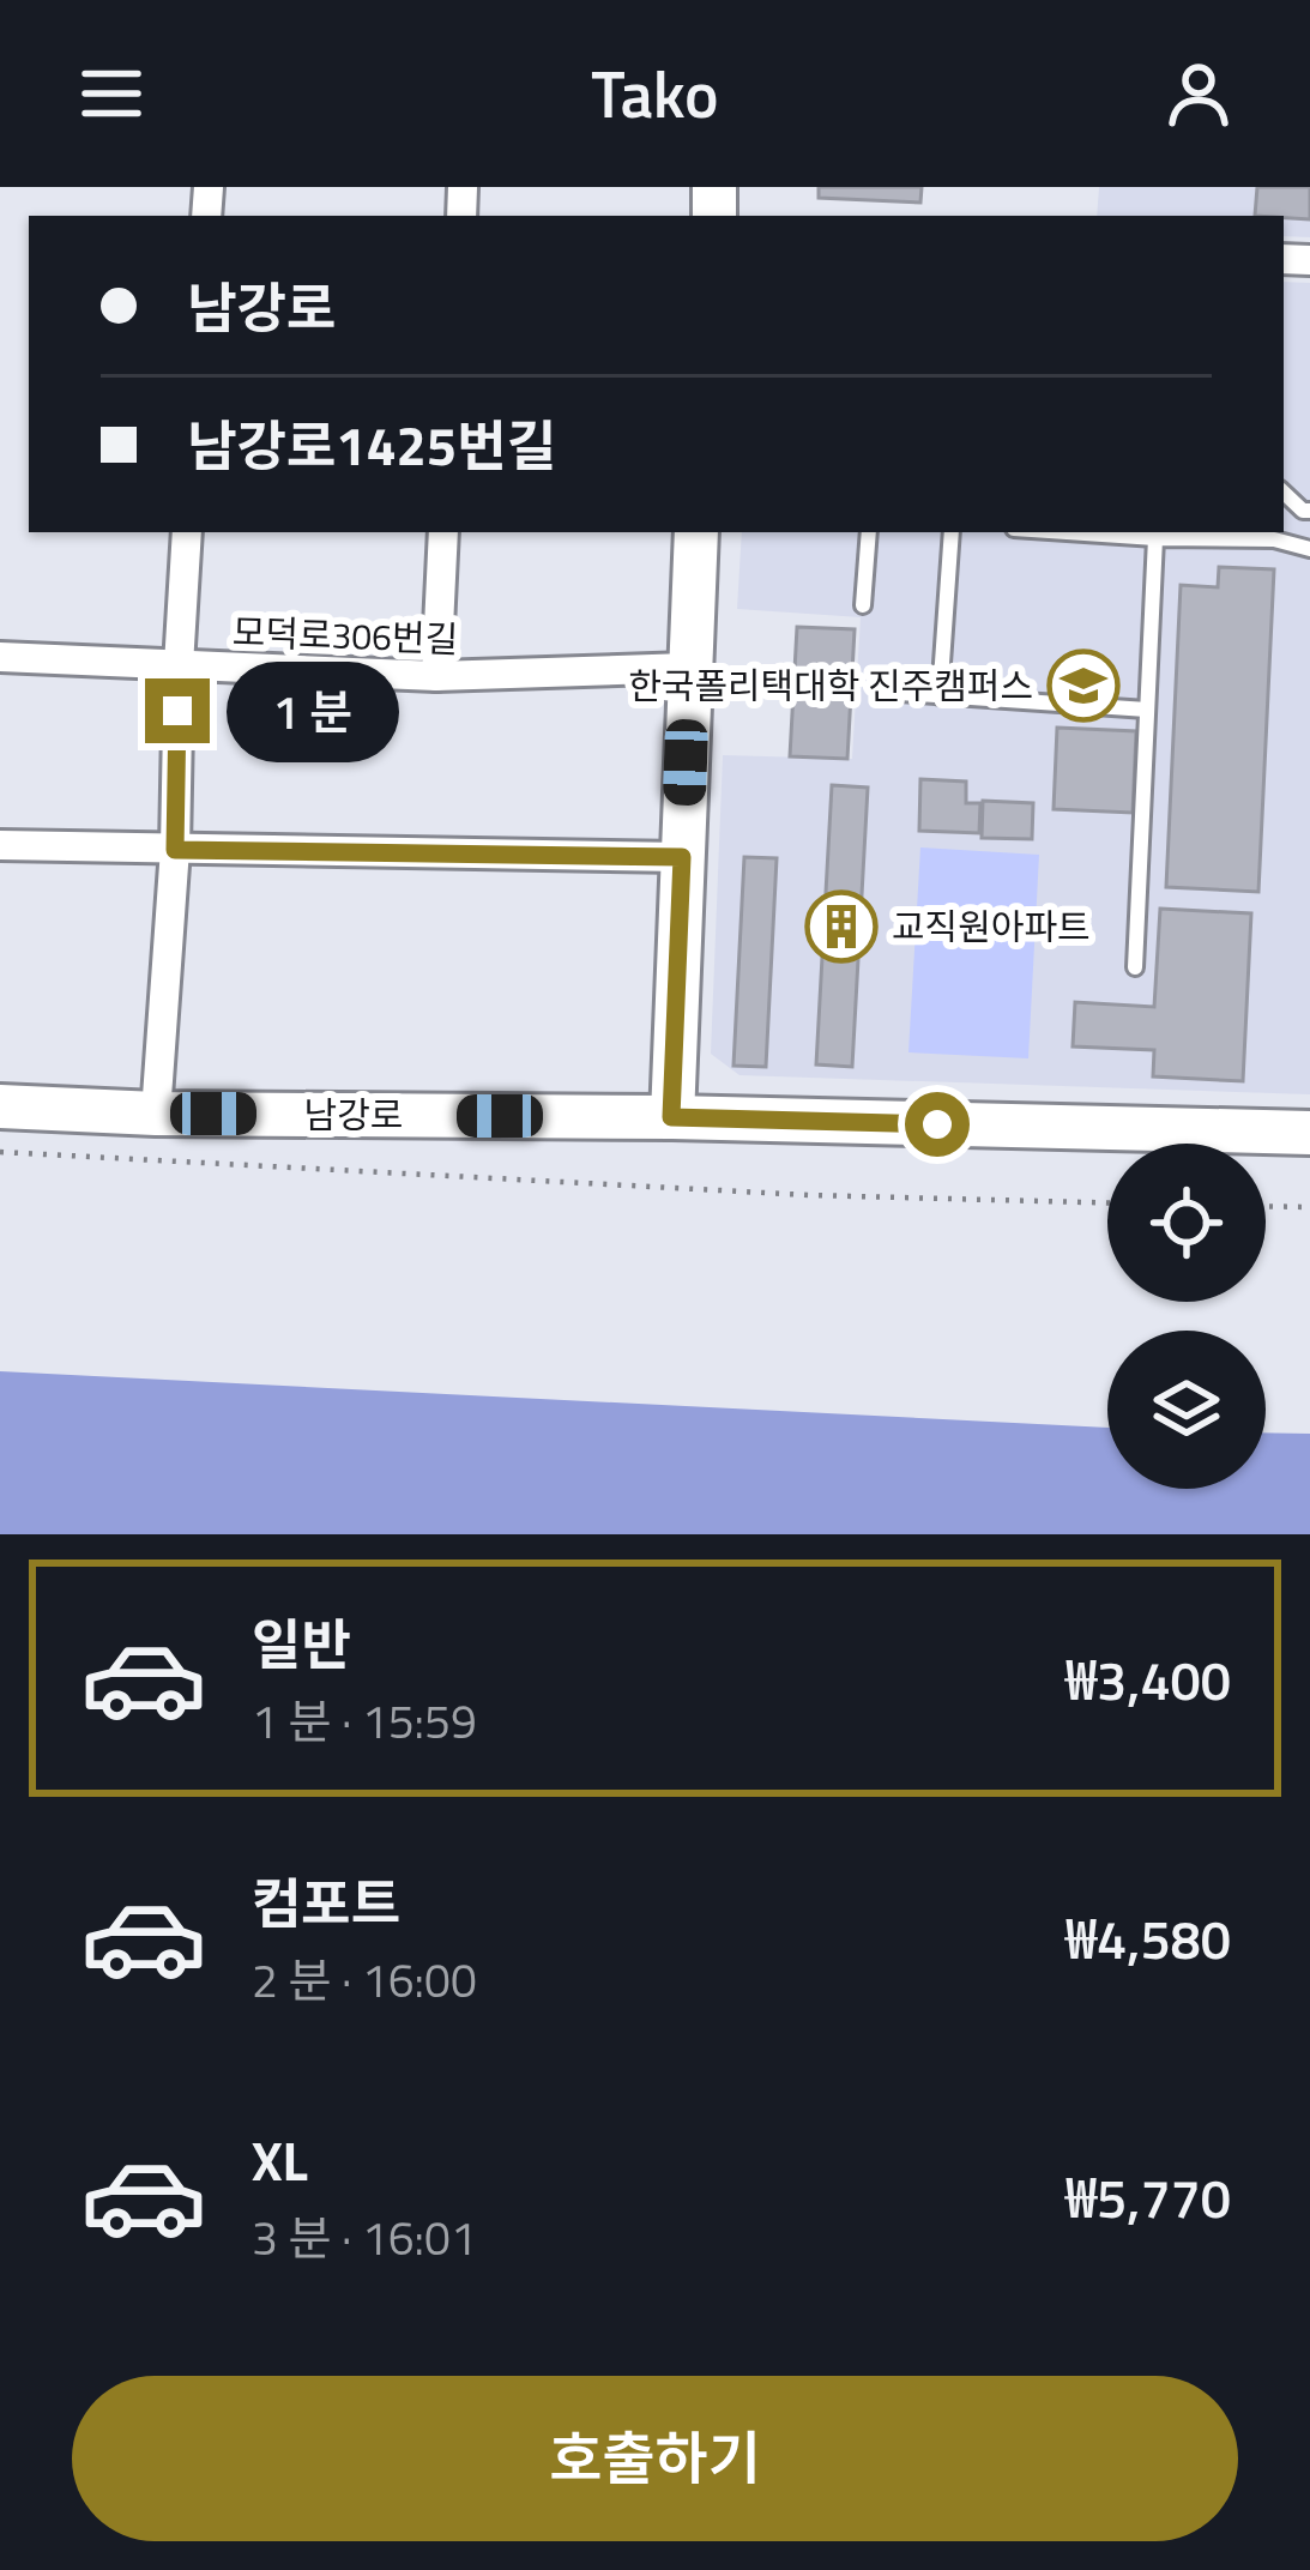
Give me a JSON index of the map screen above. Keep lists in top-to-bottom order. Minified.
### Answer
{"streets":{"street":["모덕로306번길","남강로"]},"places":{"school or university":["한국폴리택대학 진주캠퍼스"],"building":["교직원아파트"]},"page":{"header":"Tako","banner":["남강로","남강로1425번길"],"bubble":"1 분","list":[{"name":"일반","note":"1 분 · 15:59","value":"₩3,400"},{"name":"컴포트","note":"2 분 · 16:00","value":"₩4,580"},{"name":"XL","note":"3 분 · 16:01","value":"₩5,770"}],"buttons":"호출하기"}}
